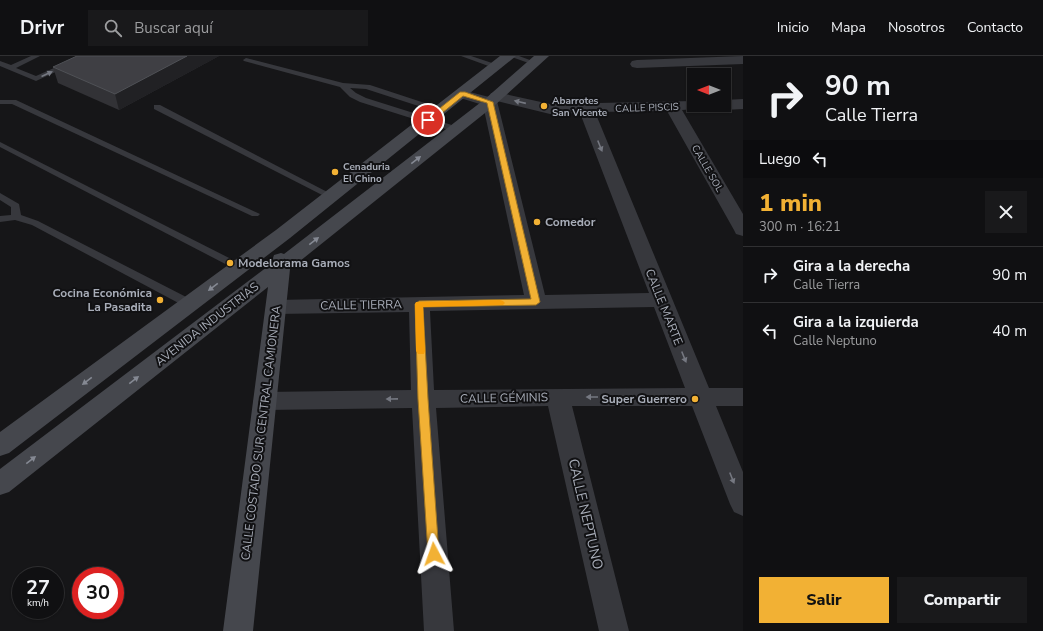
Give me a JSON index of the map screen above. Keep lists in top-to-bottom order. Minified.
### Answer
{"streets":{"main road":["AVENIDA INDUSTRIAS","CALLE COSTADO SUR CENTRAL CAMIONERA"],"street":["CALLE PISCIS","CALLE SOL","CALLE TIERRA","CALLE MARTE","CALLE GÉMINIS","CALLE NEPTUNO"]},"crossings":[["CALLE PISCIS","CALLE SOL"],["CALLE PISCIS","CALLE MARTE"],["CALLE PISCIS","AVENIDA INDUSTRIAS"],["CALLE TIERRA","CALLE MARTE"],["CALLE TIERRA","CALLE COSTADO SUR CENTRAL CAMIONERA"],["CALLE MARTE","CALLE GÉMINIS"],["AVENIDA INDUSTRIAS","CALLE COSTADO SUR CENTRAL CAMIONERA"],["CALLE GÉMINIS","CALLE COSTADO SUR CENTRAL CAMIONERA"],["CALLE GÉMINIS","CALLE NEPTUNO"]],"one_way":["CALLE PISCIS","CALLE GÉMINIS"],"places":["Abarrotes San Vicente","Cenaduria El Chino","Comedor","Modelorama Gamos","Cocina Económica La Pasadita","Super Guerrero"],"north":"left","page":{"header":"Drivr","search":"Buscar aquí","nav":["Inicio","Mapa","Nosotros","Contacto"],"turn":["90 m","Calle Tierra"],"then":"Luego","heading":["1 min","300 m · 16:21"],"list":[{"name":"Gira a la derecha","note":"Calle Tierra","value":"90 m"},{"name":"Gira a la izquierda","note":"Calle Neptuno","value":"40 m"}],"speed":"27 km/h","limit":"30","buttons":["Salir","Compartir"]}}
